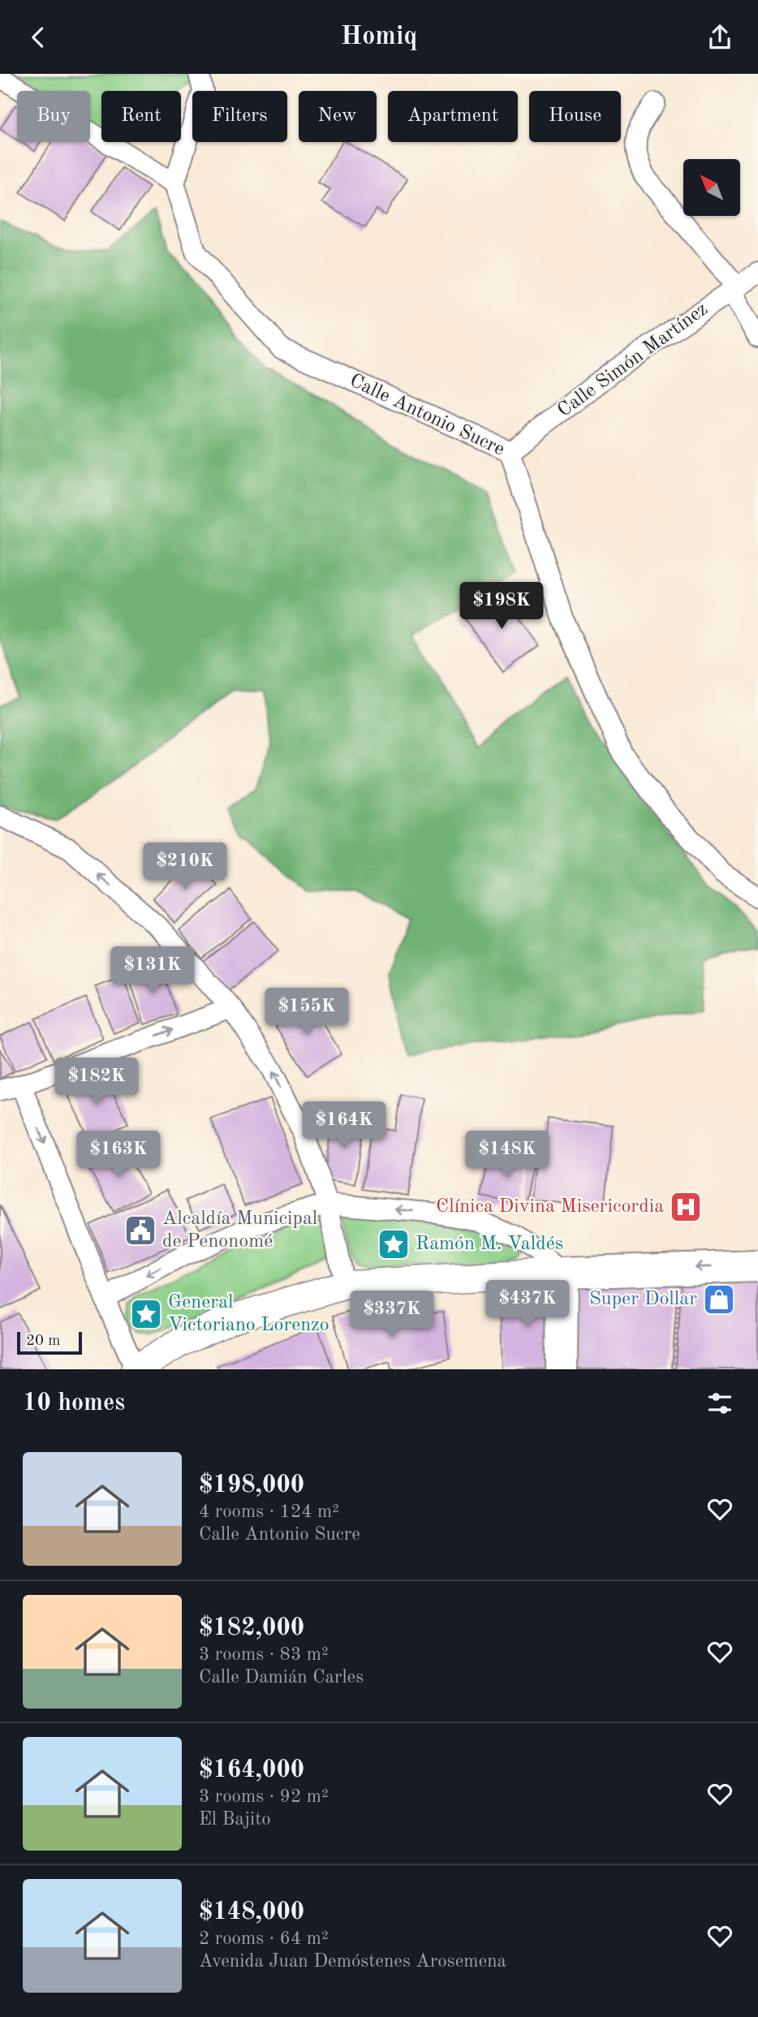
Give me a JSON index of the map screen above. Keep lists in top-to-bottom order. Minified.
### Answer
{"streets":{"street":["Calle Simón Martínez","Calle Antonio Sucre"]},"crossings":[["Calle Simón Martínez","Calle Antonio Sucre"]],"places":{"hospital":["Clínica Divina Misericordia"],"public building":["Alcaldía Municipal de Penonomé"],"place":["Ramón M. Valdés","General Victoriano Lorenzo"],"shop":["Super Dollar"]},"scale_bar":"20 m","north":"top left","page":{"header":"Homiq","chip":["Buy","Rent","Filters","New","Apartment","House"],"price":["$198K","$210K","$131K","$155K","$182K","$164K","$163K","$148K","$437K","$337K"],"scale":"20 m","heading":"10 homes","list":[{"name":"$198,000","note":"4 rooms · 124 m² · Calle Antonio Sucre"},{"name":"$182,000","note":"3 rooms · 83 m² · Calle Damián Carles"},{"name":"$164,000","note":"3 rooms · 92 m² · El Bajito"},{"name":"$148,000","note":"2 rooms · 64 m² · Avenida Juan Demóstenes Arosemena"}]}}
